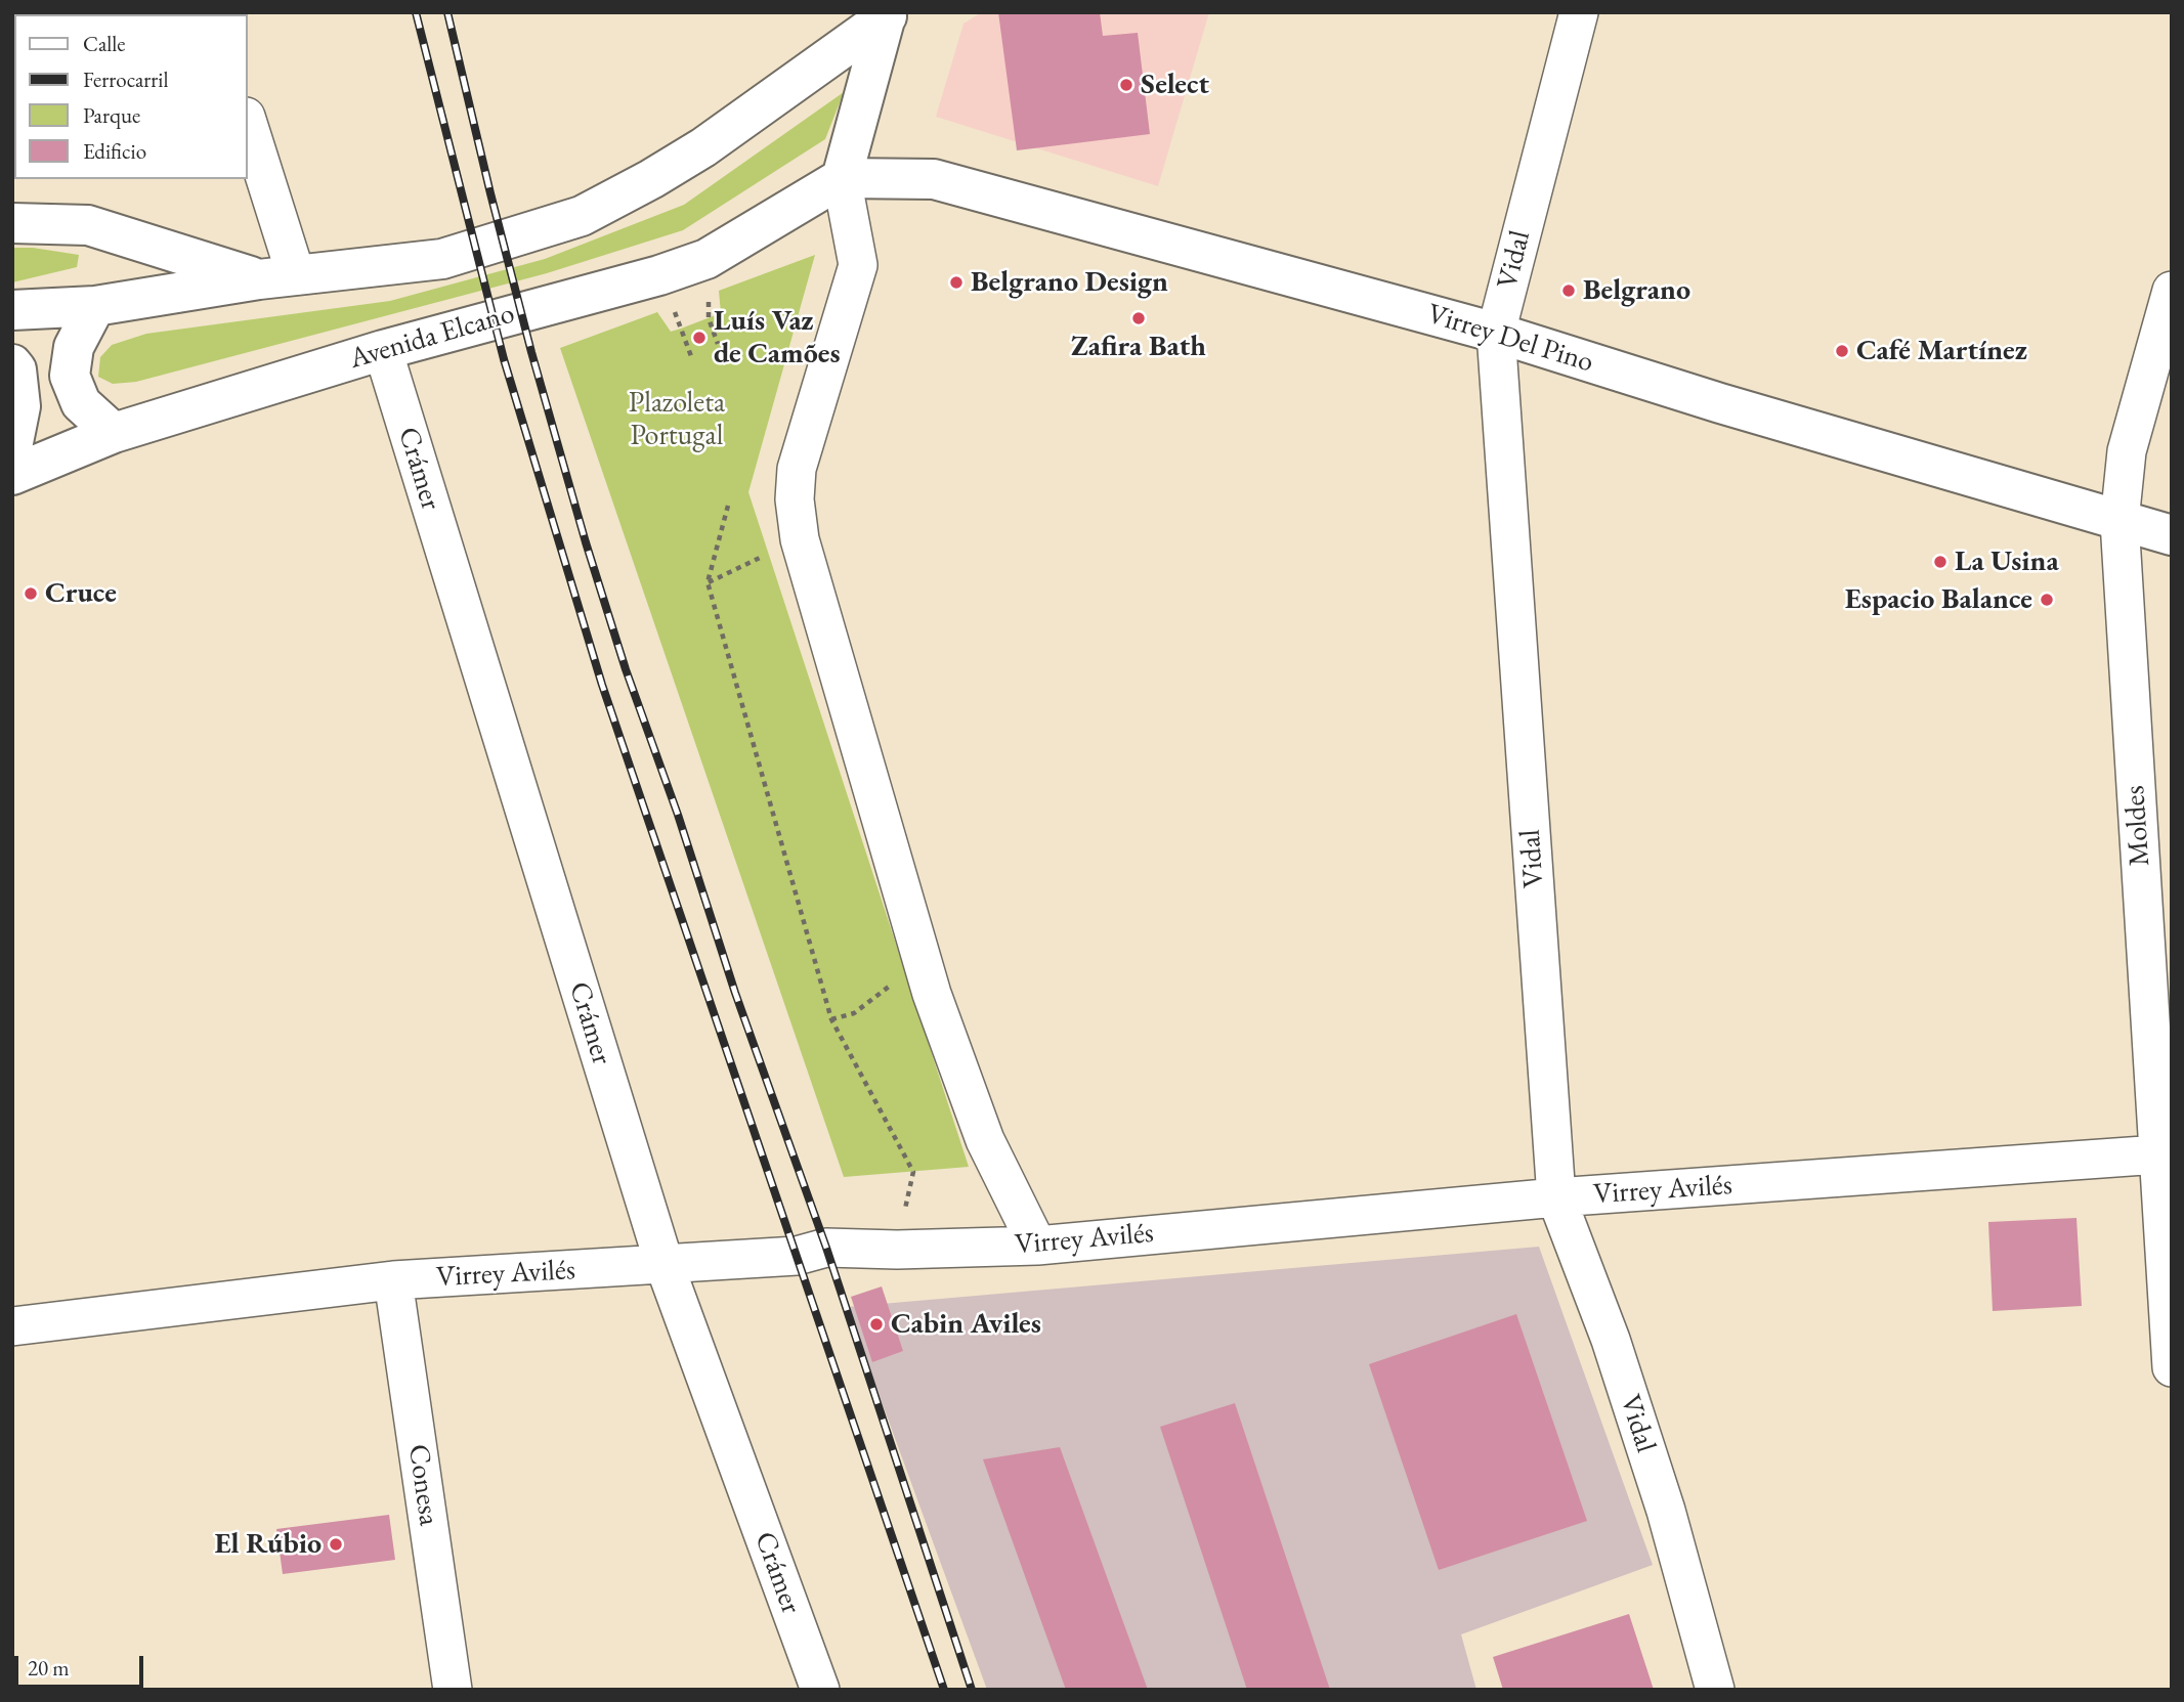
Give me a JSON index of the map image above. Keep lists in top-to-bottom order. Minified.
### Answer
{"streets":{"main road":["Avenida Elcano","Virrey Del Pino"],"street":["Vidal","Crámer","Moldes","Virrey Avilés","Conesa"]},"crossings":[["Vidal","Virrey Del Pino"],["Vidal","Virrey Avilés"],["Avenida Elcano","Virrey Del Pino"],["Avenida Elcano","Crámer"],["Virrey Del Pino","Moldes"],["Crámer","Virrey Avilés"],["Moldes","Virrey Avilés"],["Virrey Avilés","Conesa"]],"parks":["Plazoleta Portugal"],"places":["Select","Belgrano Design","Belgrano","Zafira Bath","Luís Vaz de Camões","Café Martínez","La Usina","Cruce","Espacio Balance","Cabin Aviles","El Rúbio"],"legend":["Calle","Ferrocarril","Parque","Edificio"],"scale_bar":"20 m"}
